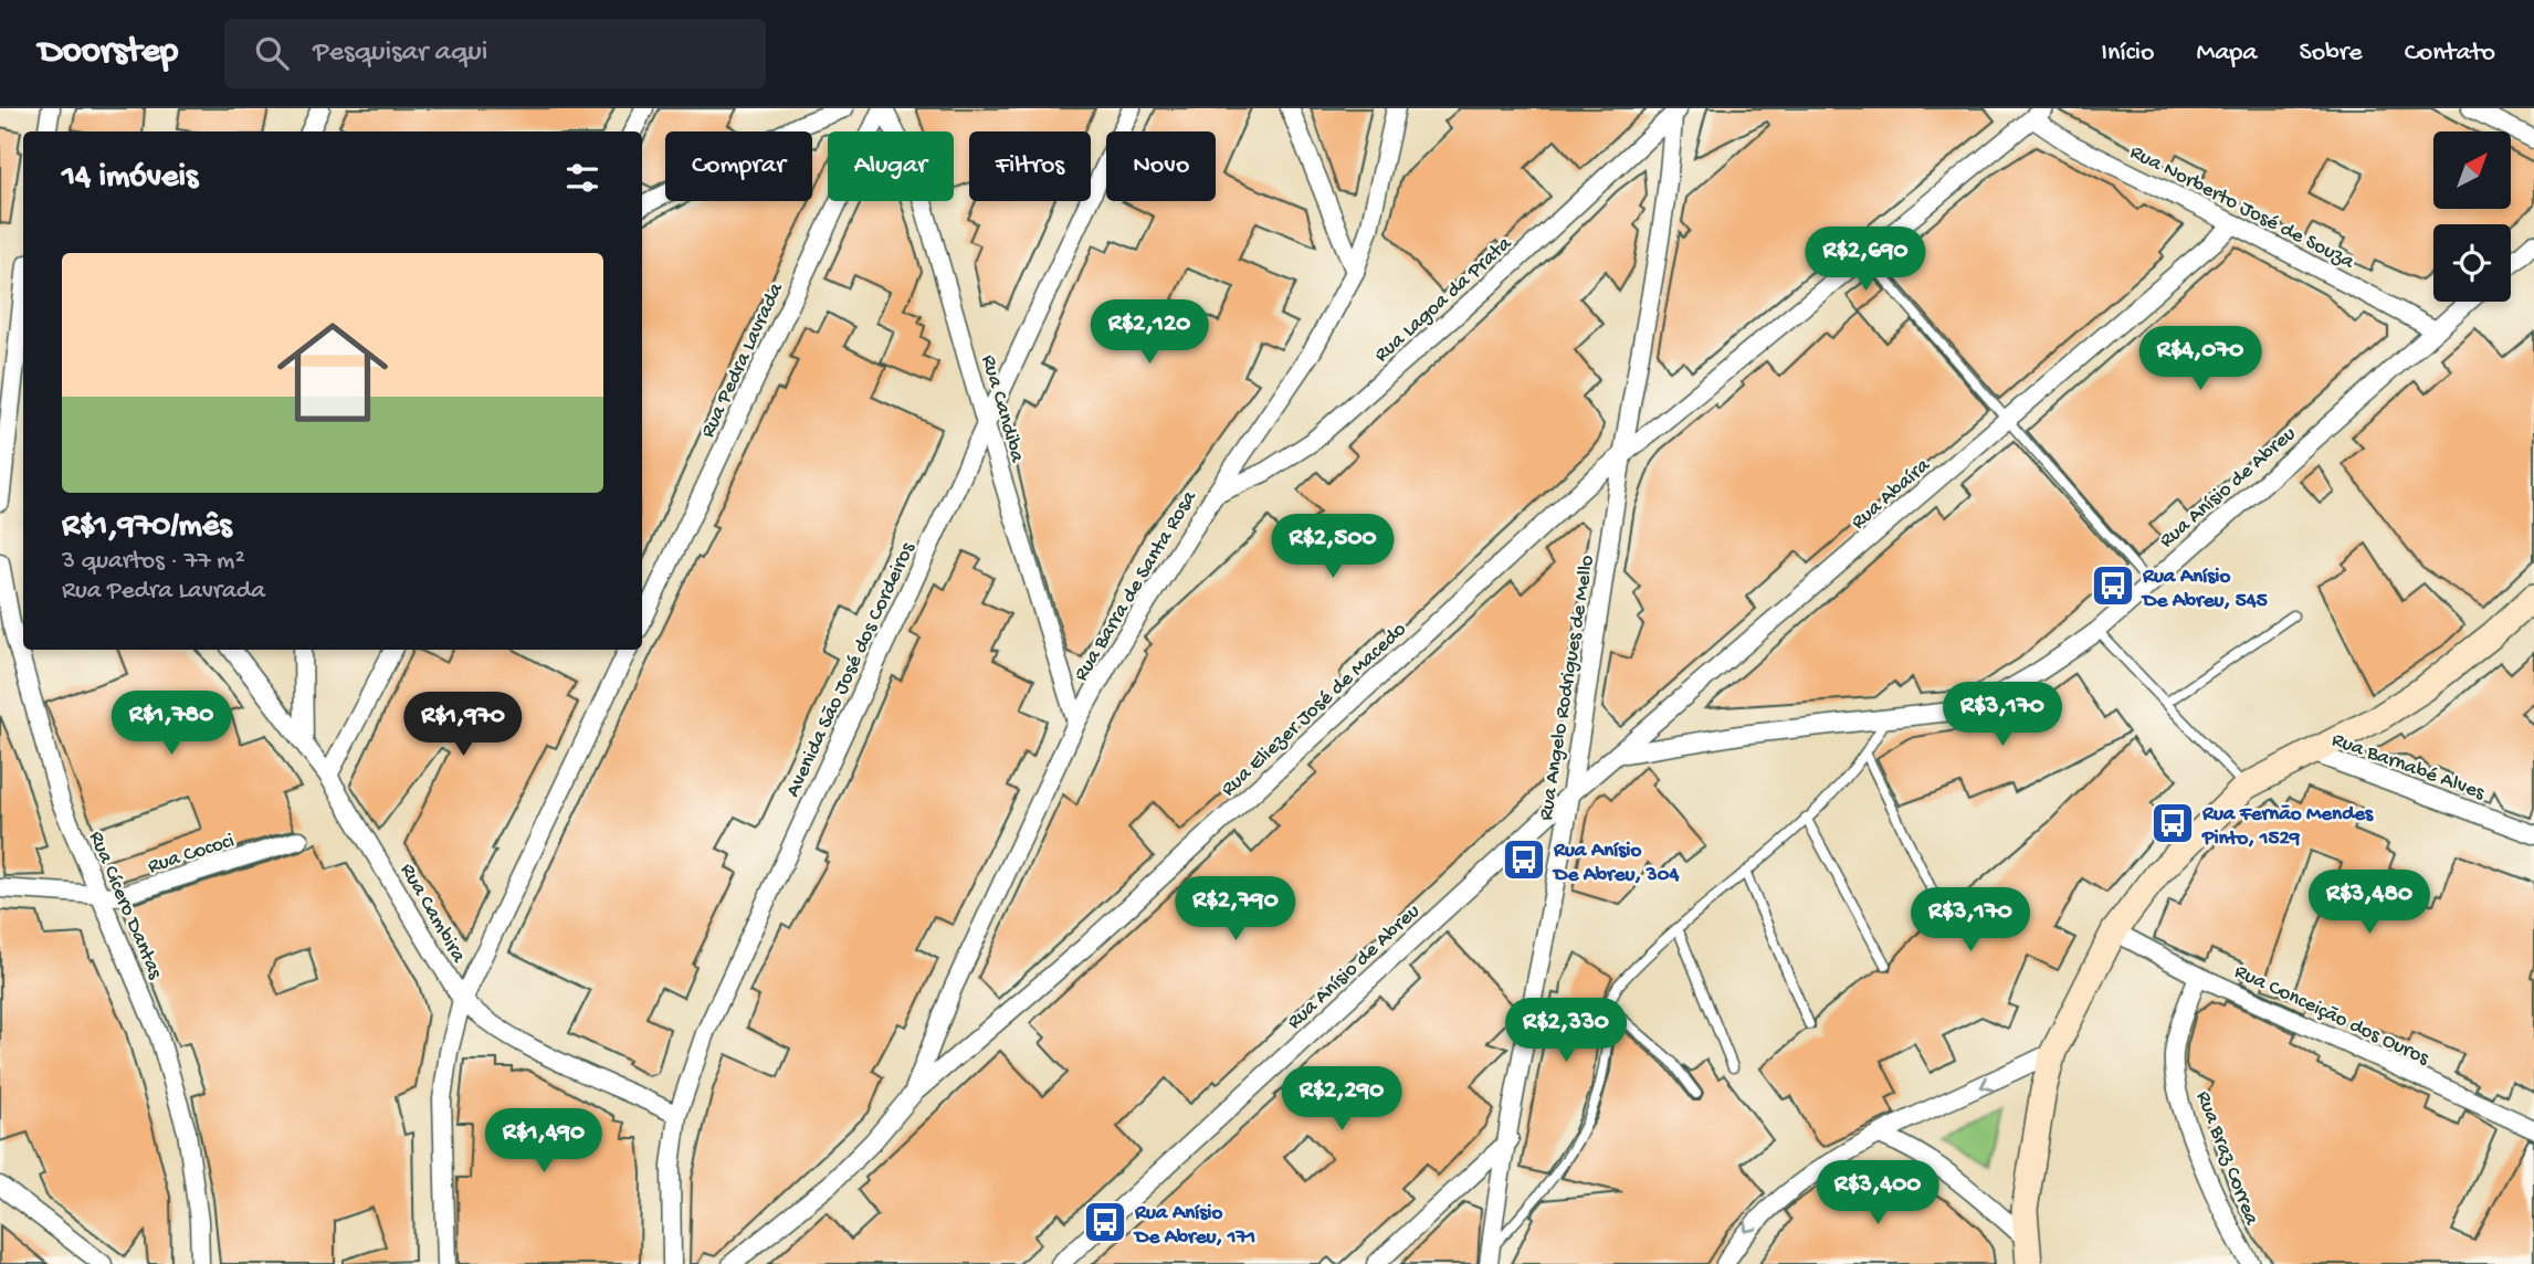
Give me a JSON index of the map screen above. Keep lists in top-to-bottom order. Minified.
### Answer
{"streets":{"street":["Rua Norberto José de Souza","Rua Lagoa da Prata","Rua Pedra Lavrada","Rua Candiba","Rua Anísio de Abreu","Rua Abaíra","Rua Barra de Santa Rosa","Avenida São José dos Cordeiros","Rua Angelo Rodrigues de Mello","Rua Eliezer José de Macedo","Rua Barnabé Alves","Rua Cococi","Rua Cícero Dantas","Rua Cambira","Rua Conceição dos Ouros","Rua Braz Correa"]},"crossings":[["Rua Norberto José de Souza","Rua Anísio de Abreu"],["Rua Norberto José de Souza","Rua Abaíra"],["Rua Norberto José de Souza","Rua Eliezer José de Macedo"],["Rua Lagoa da Prata","Rua Barra de Santa Rosa"],["Rua Lagoa da Prata","Rua Angelo Rodrigues de Mello"],["Rua Pedra Lavrada","Rua Candiba"],["Rua Candiba","Rua Barra de Santa Rosa"],["Rua Candiba","Avenida São José dos Cordeiros"],["Rua Anísio de Abreu","Rua Abaíra"],["Rua Anísio de Abreu","Rua Angelo Rodrigues de Mello"],["Rua Abaíra","Rua Angelo Rodrigues de Mello"],["Rua Barra de Santa Rosa","Rua Eliezer José de Macedo"],["Avenida São José dos Cordeiros","Rua Cambira"],["Rua Angelo Rodrigues de Mello","Rua Eliezer José de Macedo"],["Rua Cococi","Rua Cícero Dantas"],["Rua Conceição dos Ouros","Rua Braz Correa"]],"places":{"bus stop":["Rua Anísio De Abreu, 545","Rua Fernão Mendes Pinto, 1529","Rua Anísio De Abreu, 304","Rua Anísio De Abreu, 171"]},"north":"top right","page":{"header":"Doorstep","search":"Pesquisar aqui","nav":["Início","Mapa","Sobre","Contato"],"chip":["Comprar","Alugar","Filtros","Novo"],"heading":"14 imóveis","list":[{"name":"R$1,970/mês","note":"3 quartos · 77 m² · Rua Pedra Lavrada"}],"price":["R$2,690","R$2,120","R$4,070","R$2,500","R$3,170","R$1,780","R$1,970","R$3,480","R$2,790","R$3,170","R$2,330","R$2,290","R$1,490","R$3,400"]}}
